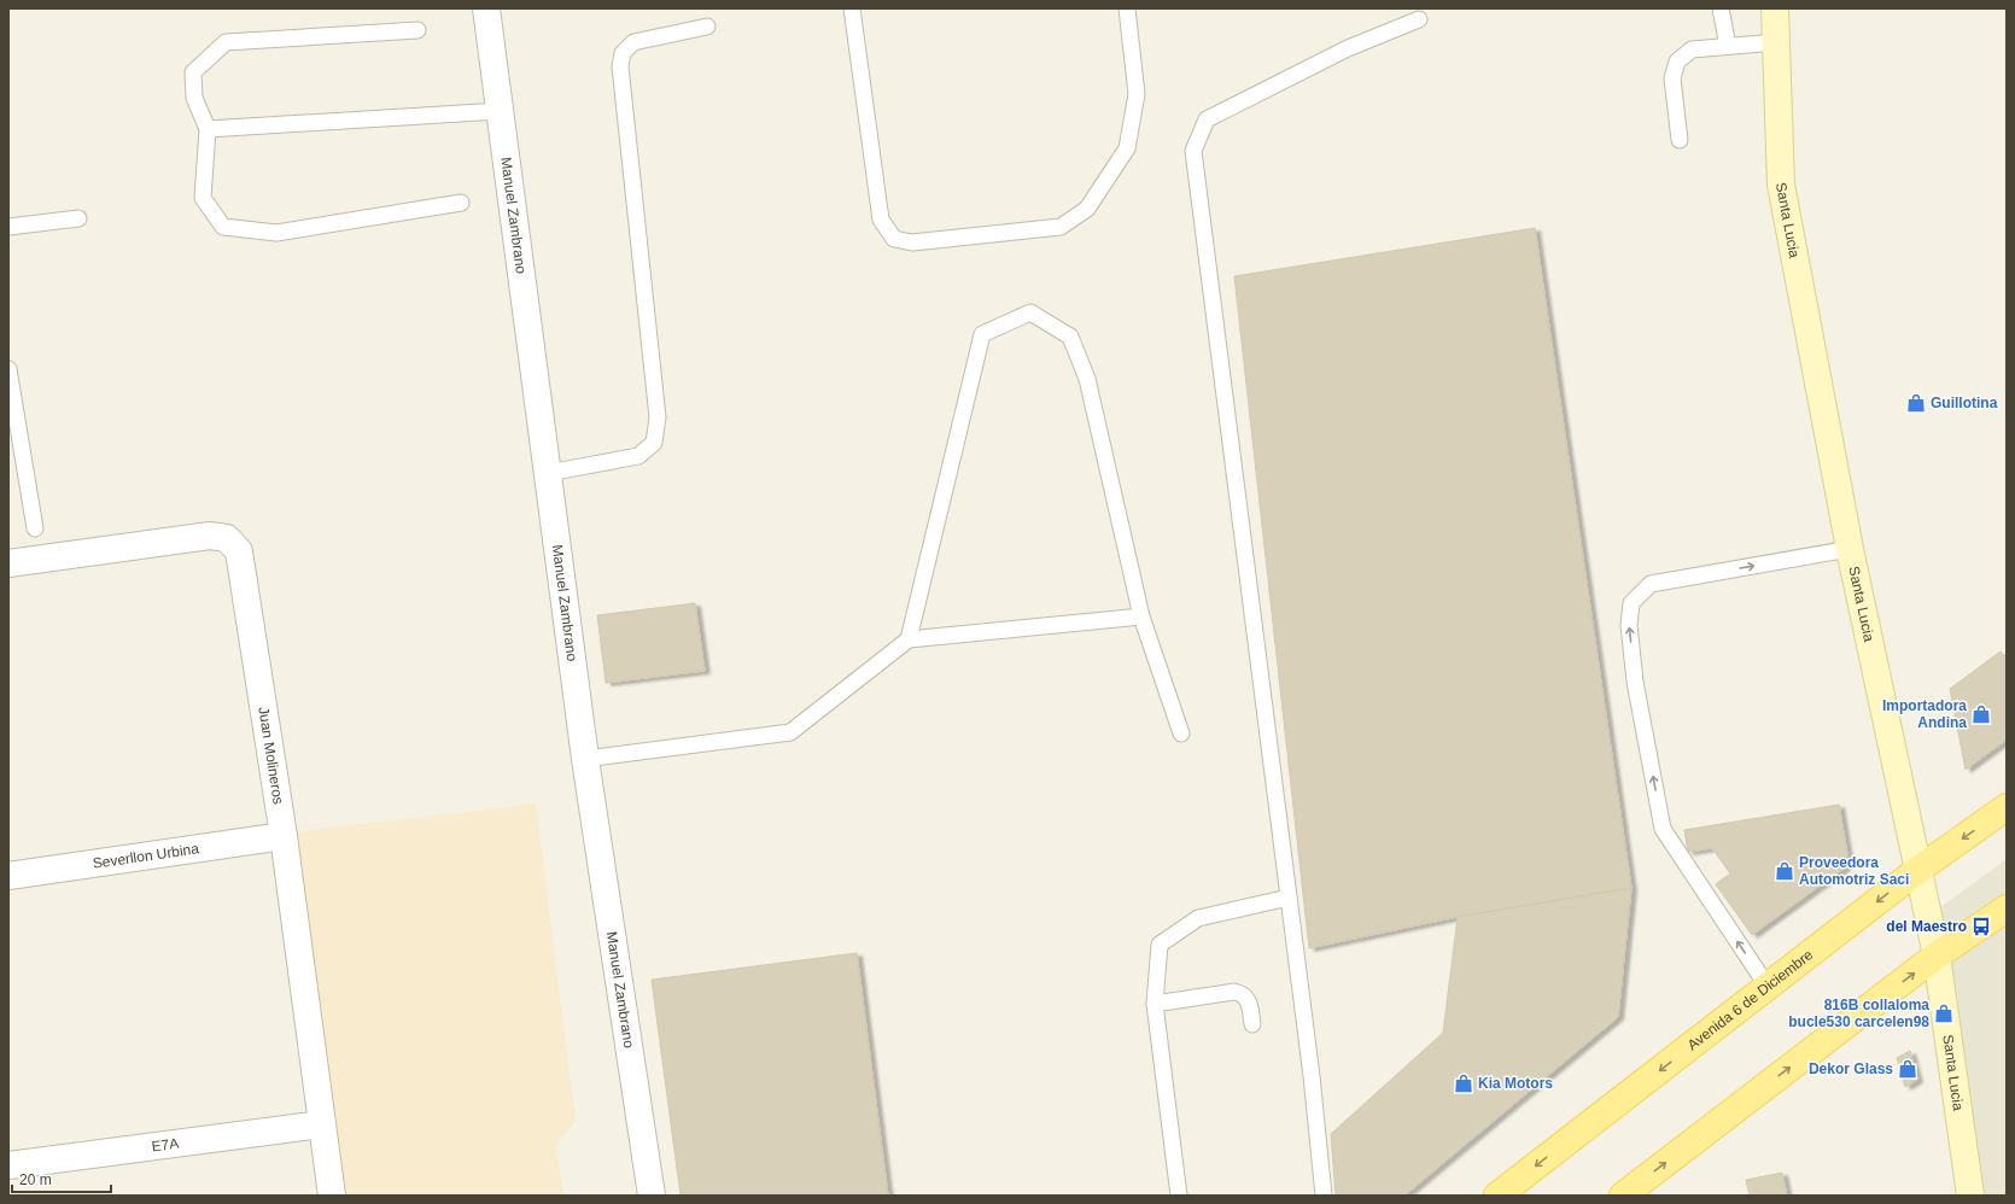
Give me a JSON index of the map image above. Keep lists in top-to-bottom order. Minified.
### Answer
{"streets":{"main road":["Avenida 6 de Diciembre"],"street":["Manuel Zambrano","Santa Lucia","Juan Molineros","Severllon Urbina","E7A"]},"crossings":[["Santa Lucia","Avenida 6 de Diciembre"],["Juan Molineros","Severllon Urbina"],["Juan Molineros","E7A"]],"places":{"shop":["Guillotina","Importadora Andina","Proveedora Automotriz Saci","816B collaloma bucle530 carcelen98","Dekor Glass","Kia Motors"],"bus stop":["del Maestro"]},"scale_bar":"20 m"}
